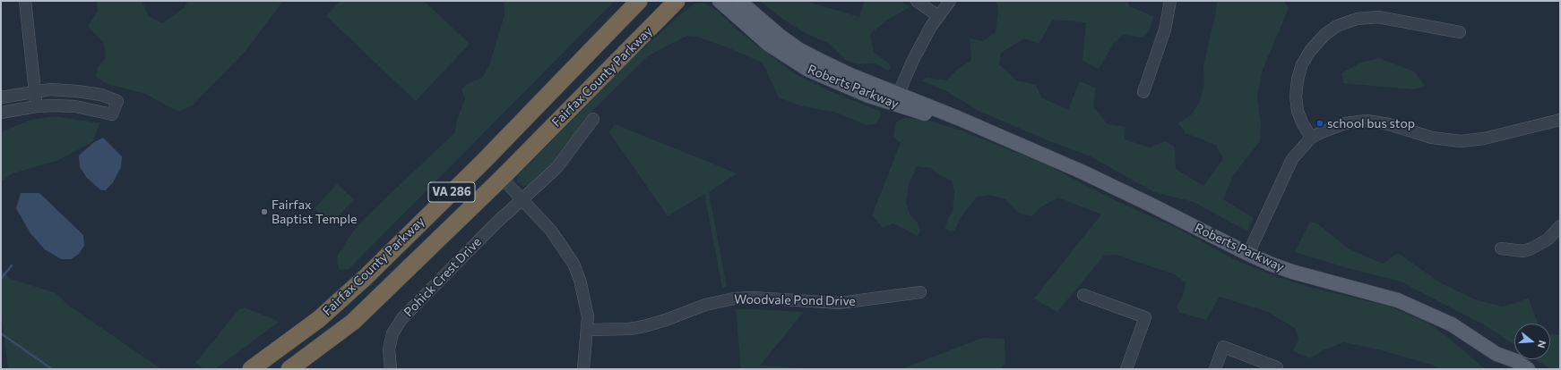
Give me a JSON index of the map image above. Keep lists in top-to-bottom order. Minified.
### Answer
{"streets":{"highway":["Fairfax County Parkway","VA 286"],"main road":["Roberts Parkway"],"street":["Pohick Crest Drive","Woodvale Pond Drive"]},"places":["school bus stop","Fairfax Baptist Temple"],"north":"right"}
